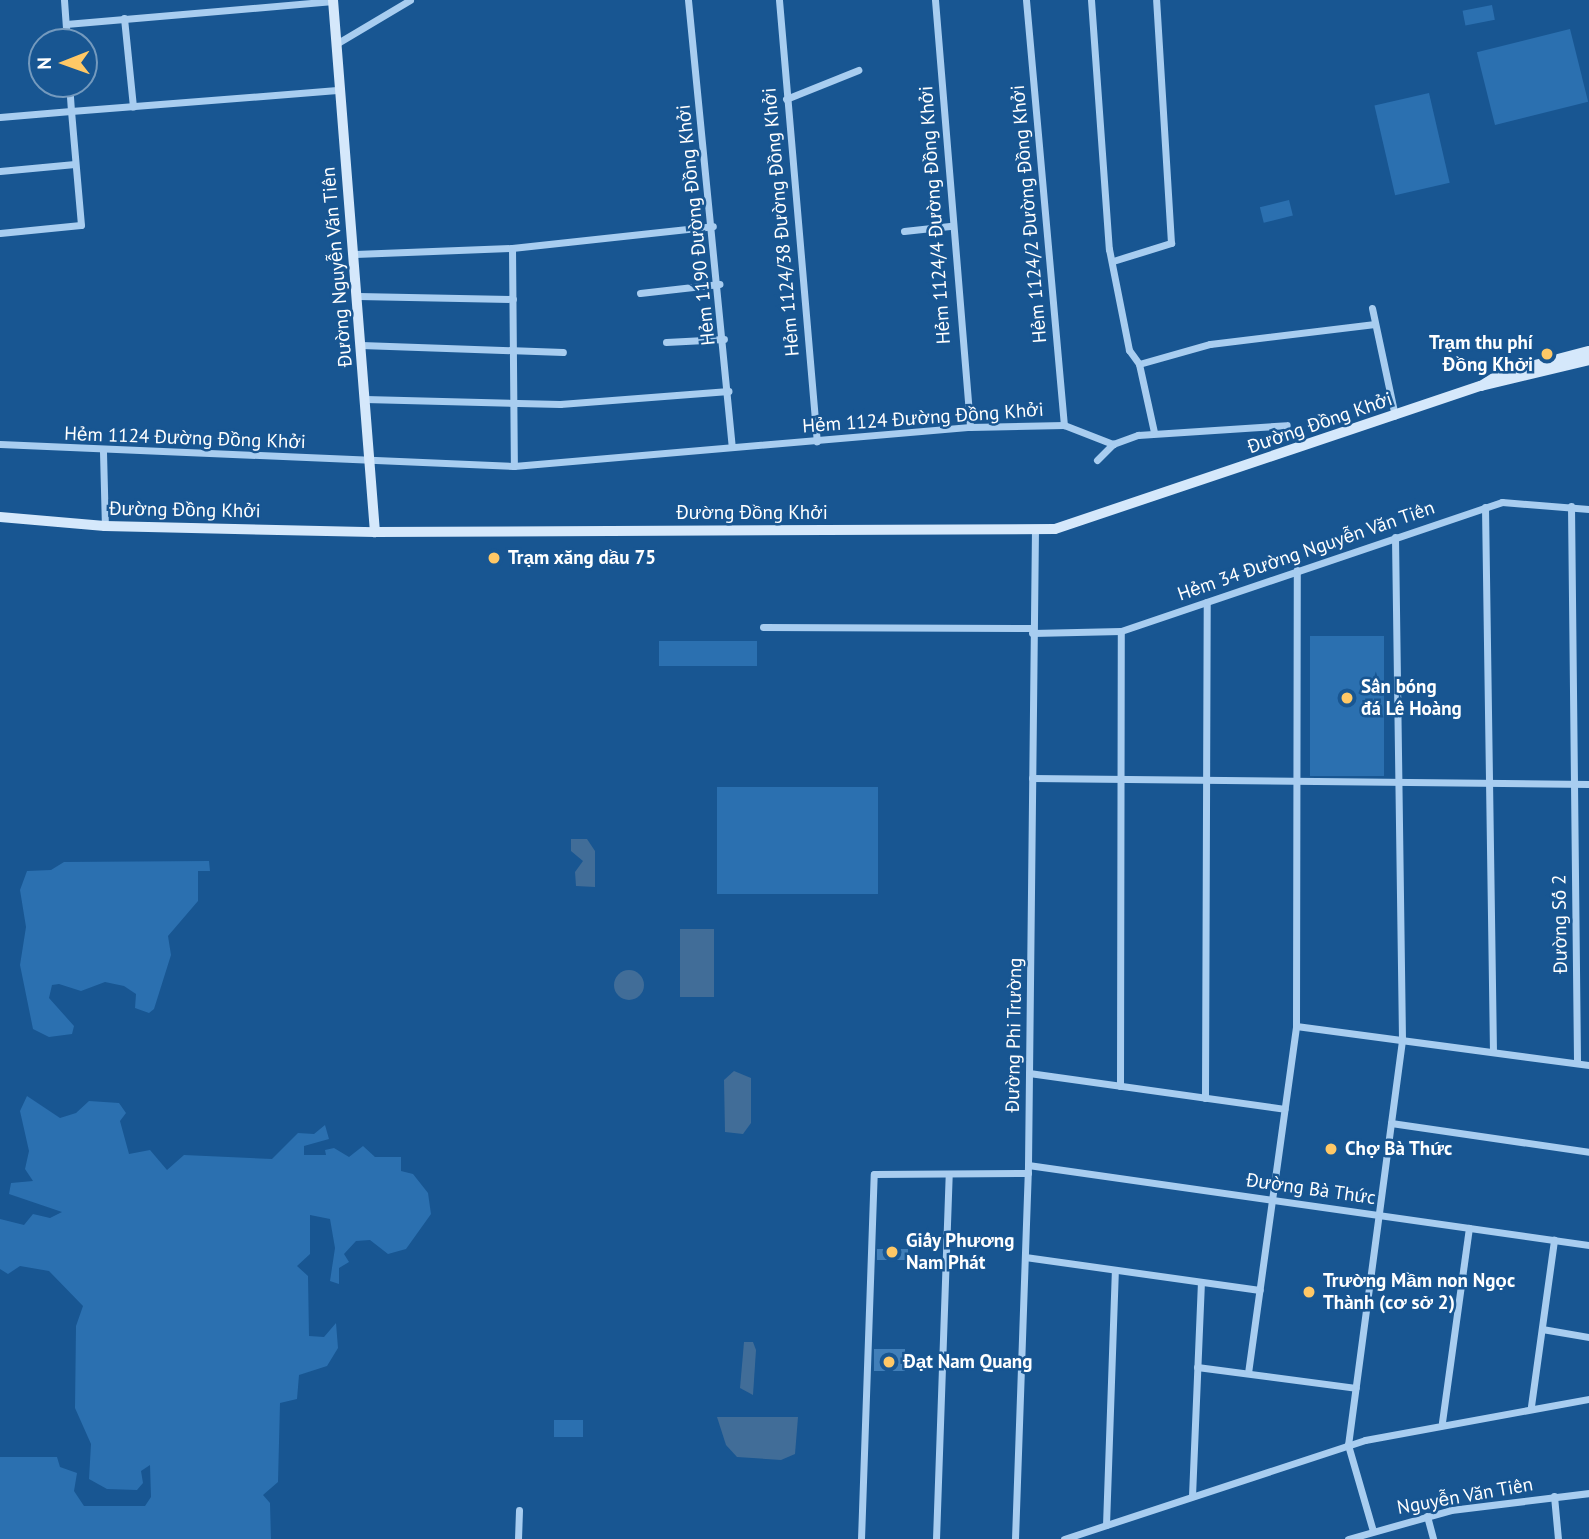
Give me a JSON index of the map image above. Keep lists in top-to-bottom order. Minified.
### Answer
{"streets":{"main road":["Đường Nguyễn Văn Tiên","Đường Đồng Khởi"],"street":["Hẻm 1124/2 Đường Đồng Khởi","Hẻm 1124/4 Đường Đồng Khởi","Hẻm 1124/38 Đường Đồng Khởi","Hẻm 1190 Đường Đồng Khởi","Hẻm 1124 Đường Đồng Khởi","Hẻm 34 Đường Nguyễn Văn Tiên","Đường Số 2","Đường Phi Trường","Đường Bà Thức","Nguyễn Văn Tiên"]},"crossings":[["Hẻm 1124/2 Đường Đồng Khởi","Hẻm 1124 Đường Đồng Khởi"],["Hẻm 1124/4 Đường Đồng Khởi","Hẻm 1124 Đường Đồng Khởi"],["Hẻm 1124/38 Đường Đồng Khởi","Hẻm 1124 Đường Đồng Khởi"],["Hẻm 1190 Đường Đồng Khởi","Hẻm 1124 Đường Đồng Khởi"],["Đường Nguyễn Văn Tiên","Hẻm 1124 Đường Đồng Khởi"],["Đường Nguyễn Văn Tiên","Đường Đồng Khởi"],["Đường Đồng Khởi","Đường Phi Trường"],["Hẻm 34 Đường Nguyễn Văn Tiên","Đường Số 2"],["Hẻm 34 Đường Nguyễn Văn Tiên","Đường Phi Trường"],["Đường Phi Trường","Đường Bà Thức"]],"places":["Trạm thu phí Đồng Khởi","Trạm xăng dầu 75","Sân bóng đá Lê Hoàng","Chợ Bà Thức","Giấy Phương Nam Phát","Trường Mầm non Ngọc Thành (cơ sở 2)","Đạt Nam Quang"],"north":"left"}
